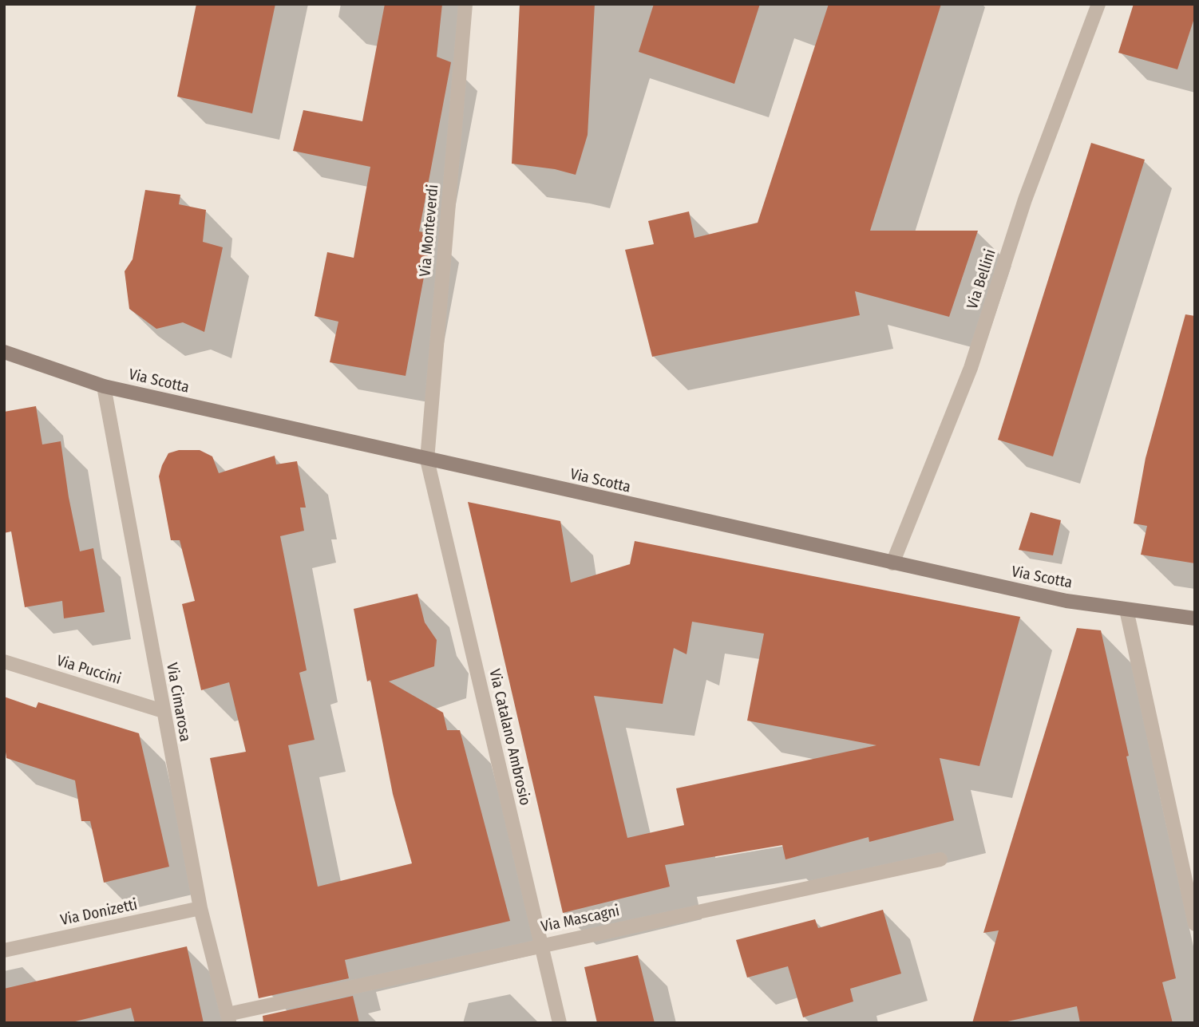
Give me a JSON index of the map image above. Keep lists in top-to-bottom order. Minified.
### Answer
{"streets":{"street":["Via Monteverdi","Via Bellini","Via Scotta","Via Puccini","Via Cimarosa","Via Catalano Ambrosio","Via Donizetti","Via Mascagni"]},"crossings":[["Via Monteverdi","Via Scotta"],["Via Monteverdi","Via Catalano Ambrosio"],["Via Bellini","Via Scotta"],["Via Scotta","Via Cimarosa"],["Via Scotta","Via Catalano Ambrosio"],["Via Puccini","Via Cimarosa"],["Via Cimarosa","Via Donizetti"],["Via Cimarosa","Via Mascagni"],["Via Catalano Ambrosio","Via Mascagni"]]}
